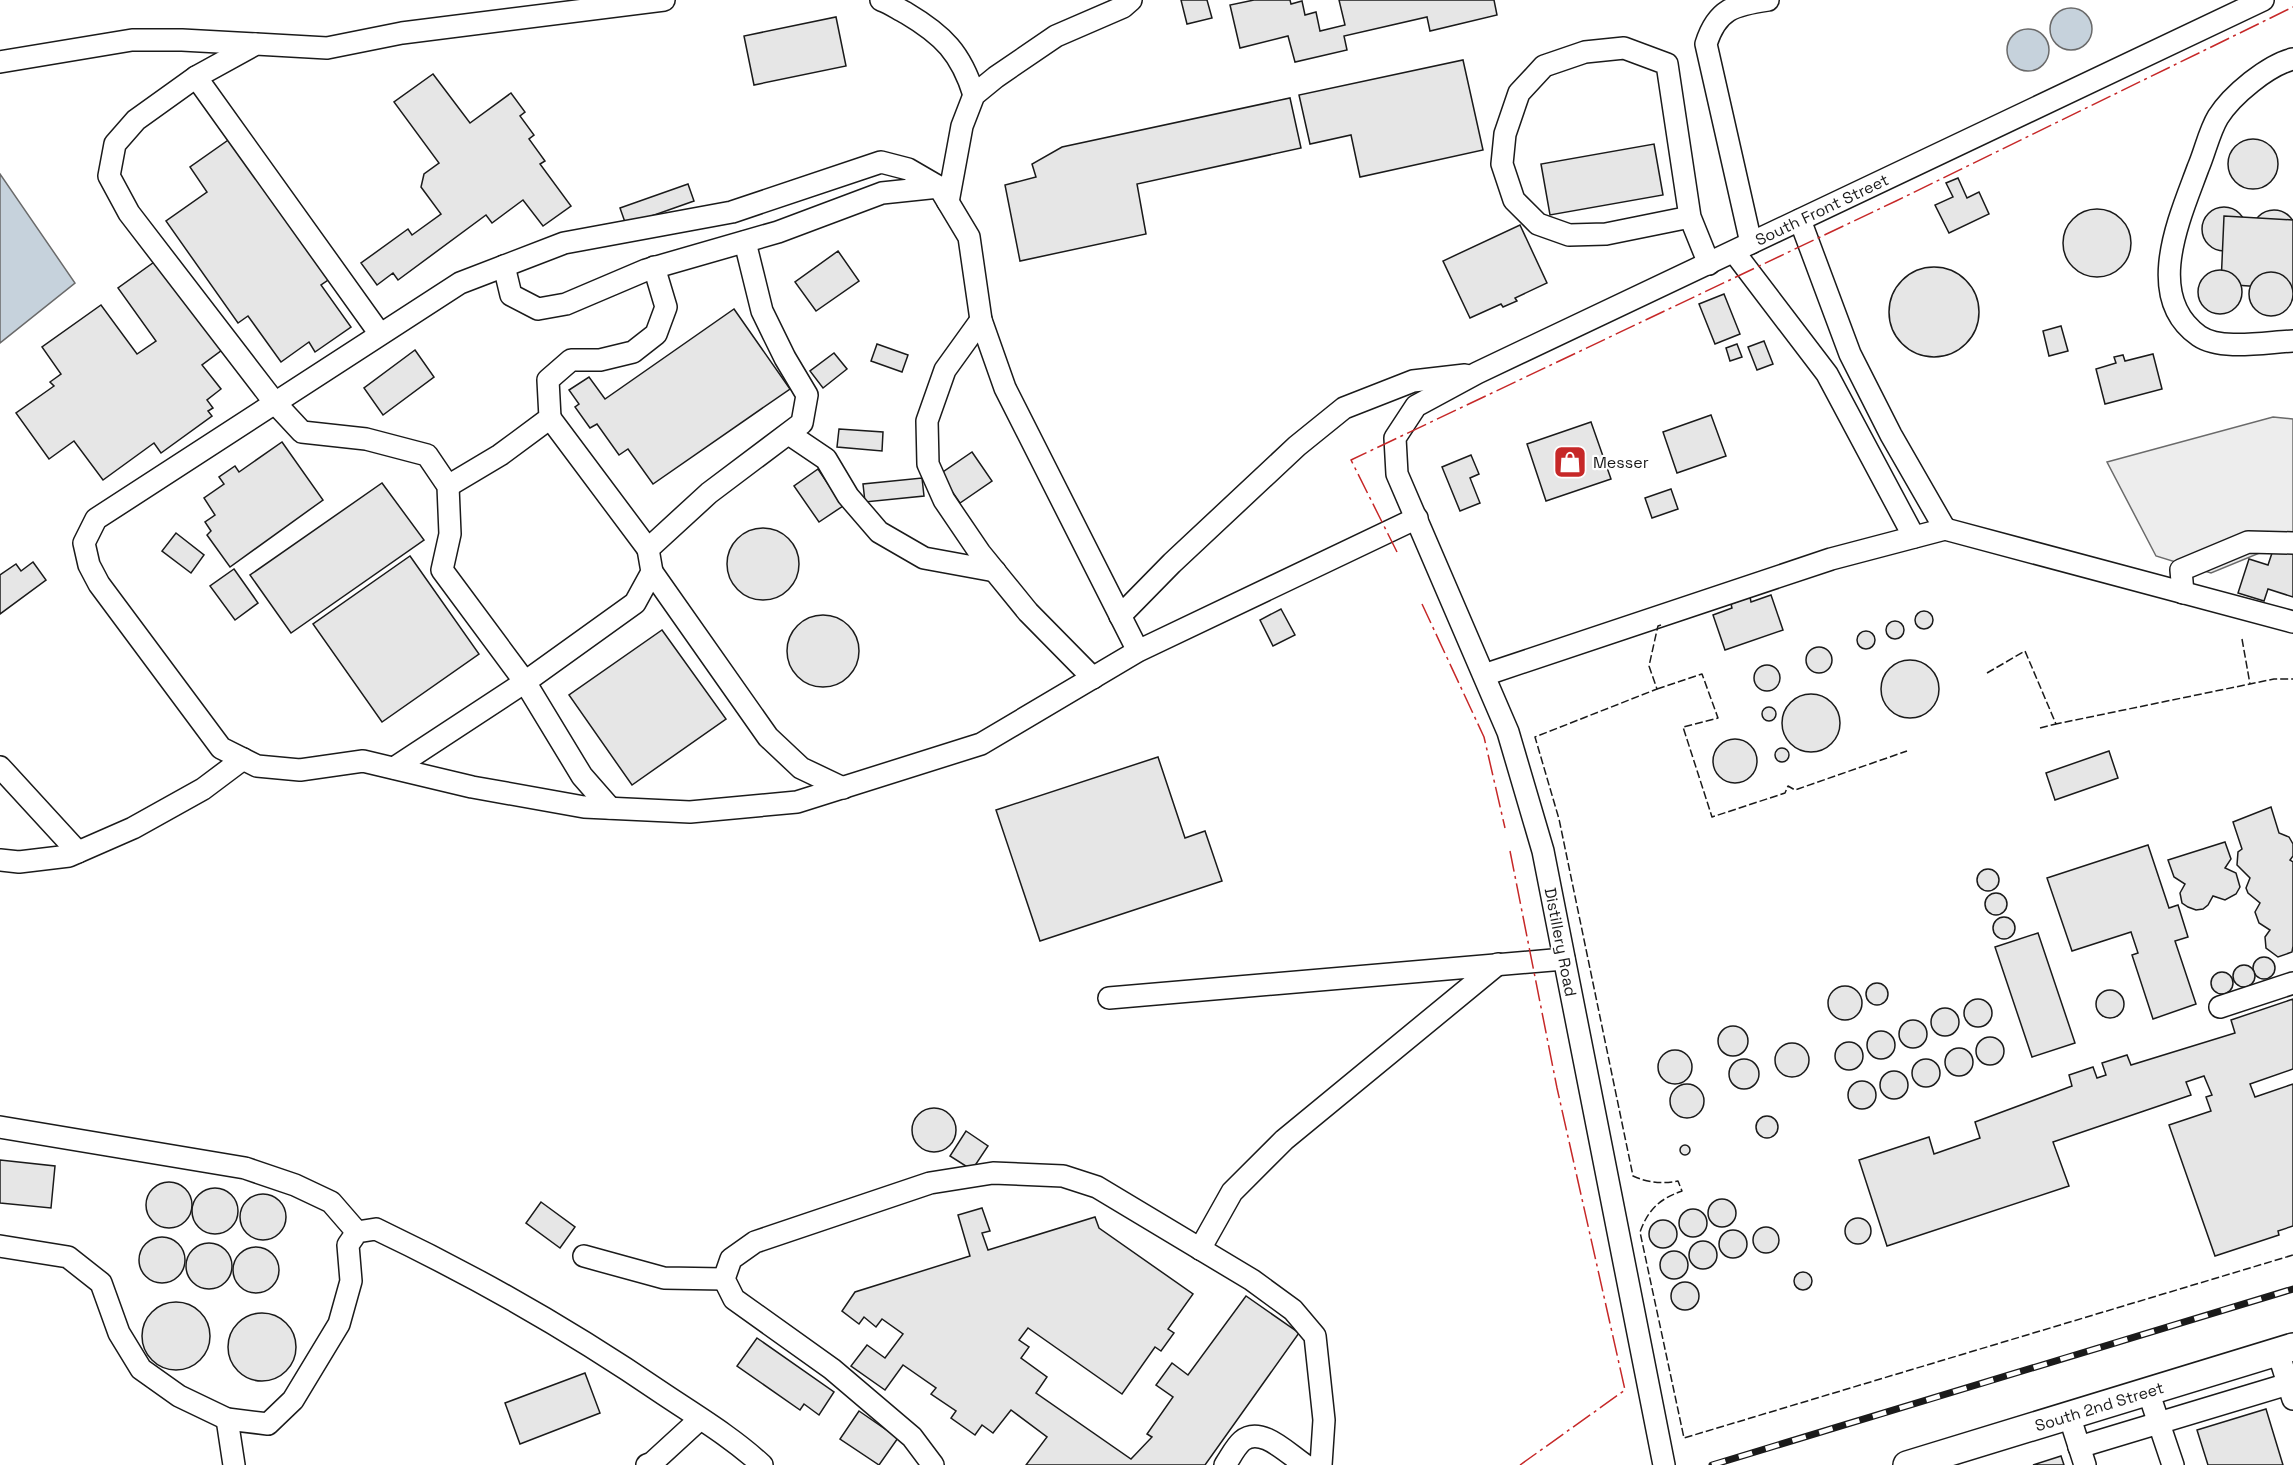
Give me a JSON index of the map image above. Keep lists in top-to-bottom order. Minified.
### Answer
{"streets":{"main road":["South 2nd Street"],"street":["South Front Street","Distillery Road"]},"crossings":[["South Front Street","Distillery Road"]],"places":{"shop":["Messer"]}}
